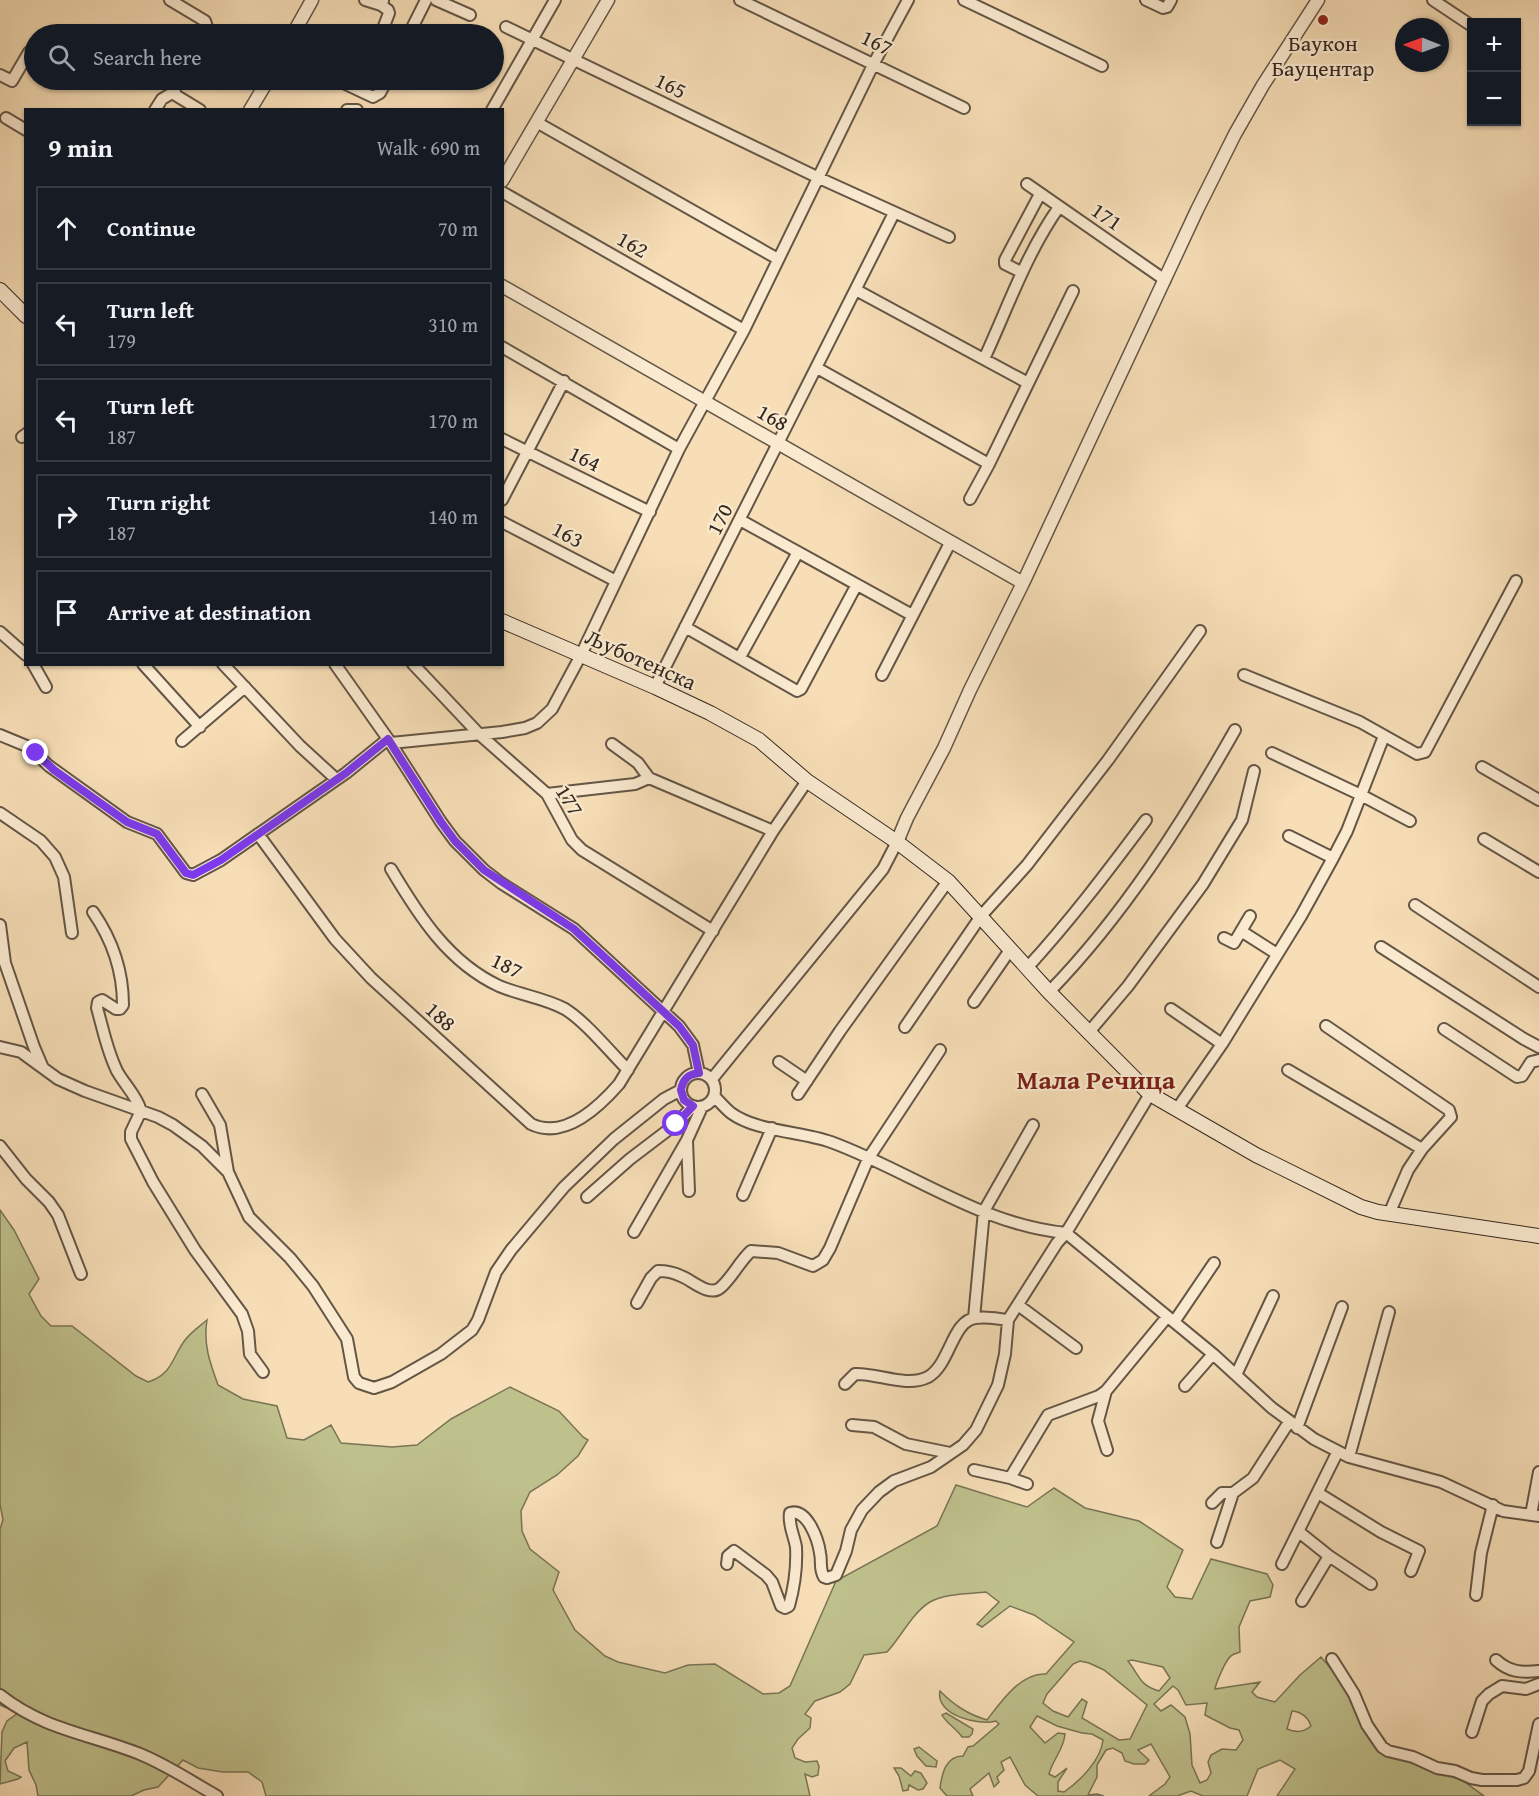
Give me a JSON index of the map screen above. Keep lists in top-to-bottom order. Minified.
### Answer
{"streets":{"main road":["Љуботенска"],"street":["167","165","171","162","168","164","170","163","177","187","188"]},"crossings":[["165","170"],["168","170"],["170","Љуботенска"],["Љуботенска","188"],["177","188"],["187","188"]],"districts":["Мала Речица"],"places":["Баукон Бауцентар"],"north":"left","page":{"map_buttons":["+","−"],"search":"Search here","heading":["9 min","Walk · 690 m"],"list":[["Continue","70 m"],["Turn left","179","310 m"],["Turn left","187","170 m"],["Turn right","187","140 m"],"Arrive at destination"]}}
